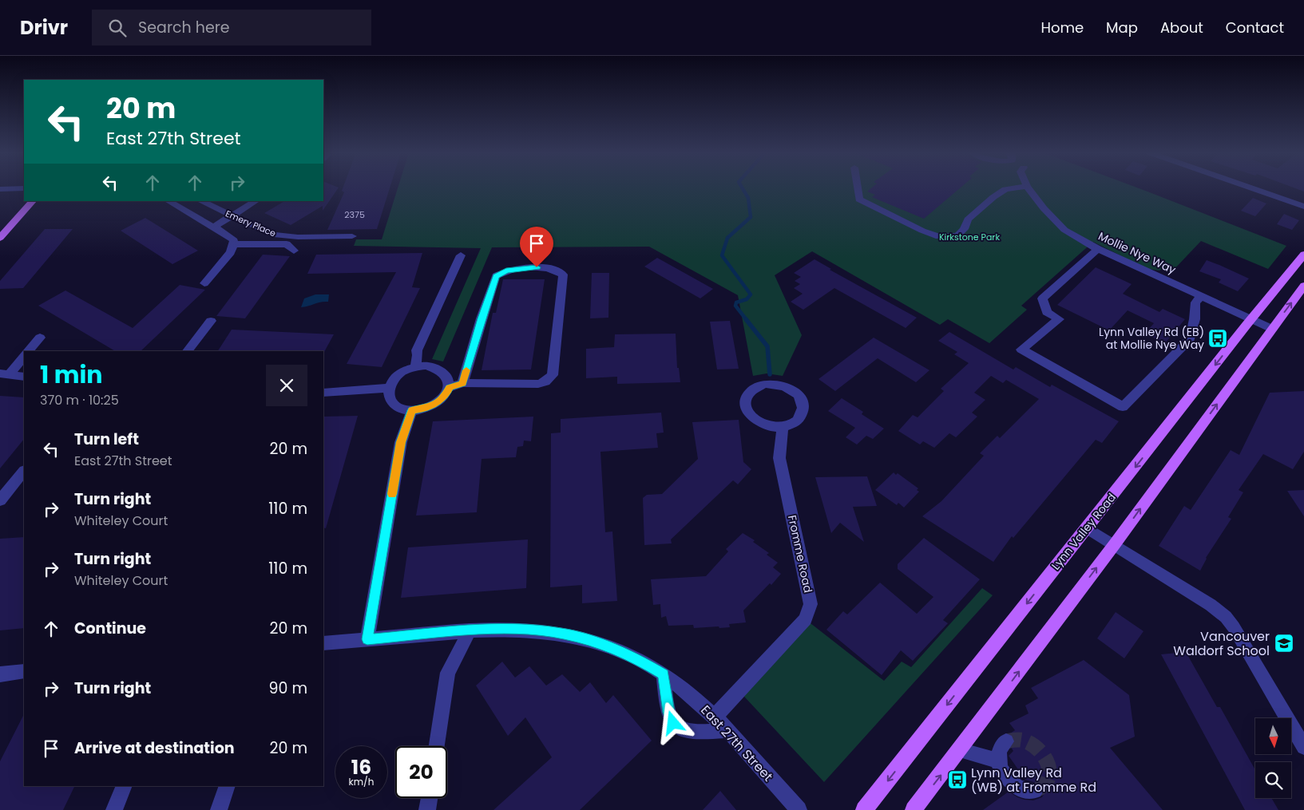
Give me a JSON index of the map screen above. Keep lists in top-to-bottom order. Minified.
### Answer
{"streets":{"main road":["Lynn Valley Road"],"street":["Emery Place","Mollie Nye Way","Fromme Road","East 27th Street"]},"crossings":[["Mollie Nye Way","Lynn Valley Road"],["Fromme Road","East 27th Street"]],"parks":["Kirkstone Park"],"places":{"bus stop":["Lynn Valley Rd (EB) at Mollie Nye Way","Lynn Valley Rd (WB) at Fromme Rd"],"school or university":["Vancouver Waldorf School"]},"house_numbers":["2375"],"north":"bottom","page":{"header":"Drivr","search":"Search here","nav":["Home","Map","About","Contact"],"turn":["20 m","East 27th Street"],"heading":["1 min","370 m · 10:25"],"list":[{"name":"Turn left","note":"East 27th Street","value":"20 m"},{"name":"Turn right","note":"Whiteley Court","value":"110 m"},{"name":"Turn right","note":"Whiteley Court","value":"110 m"},{"name":"Continue","value":"20 m"},{"name":"Turn right","value":"90 m"},{"name":"Arrive at destination","value":"20 m"}],"speed":"16 km/h","limit":"20"}}
